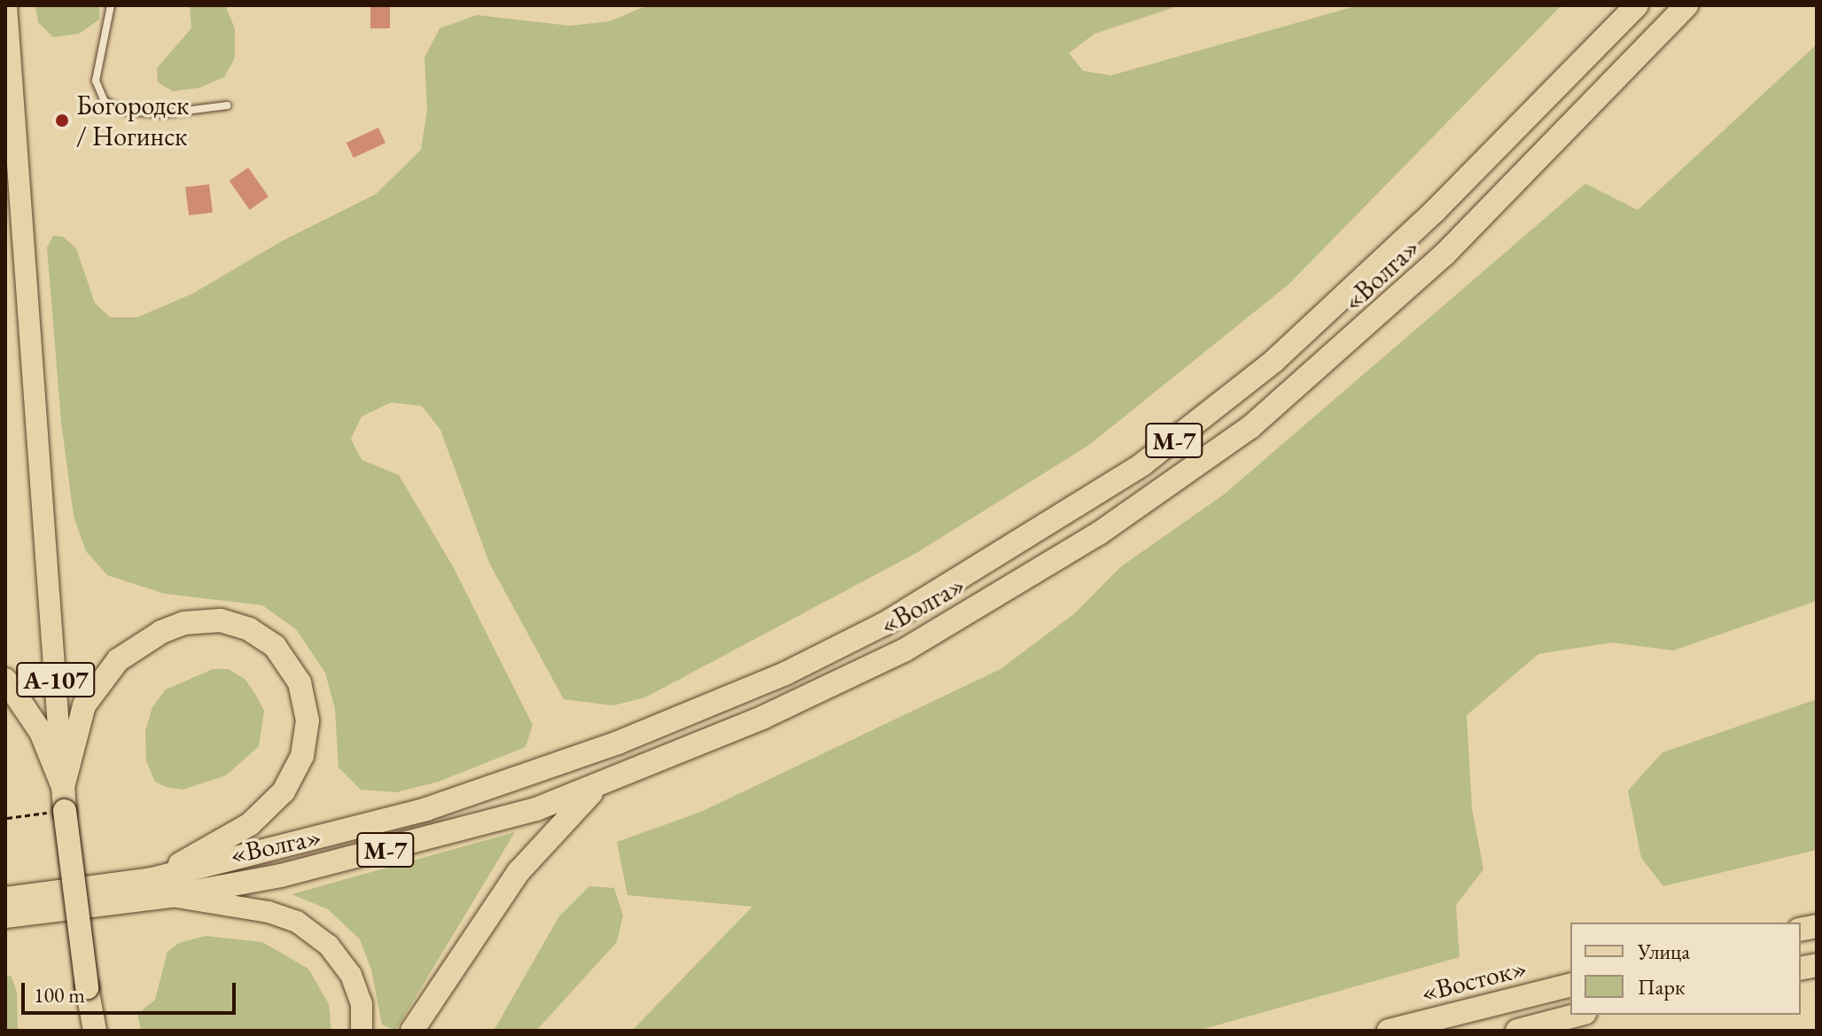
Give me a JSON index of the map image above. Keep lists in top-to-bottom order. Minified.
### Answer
{"streets":{"highway":["«Волга»","М-7","А-107","«Восток»"]},"crossings":[["«Волга»","М-7"]],"places":["Богородск / Ногинск"],"legend":["Улица","Парк"],"scale_bar":"100 m"}
